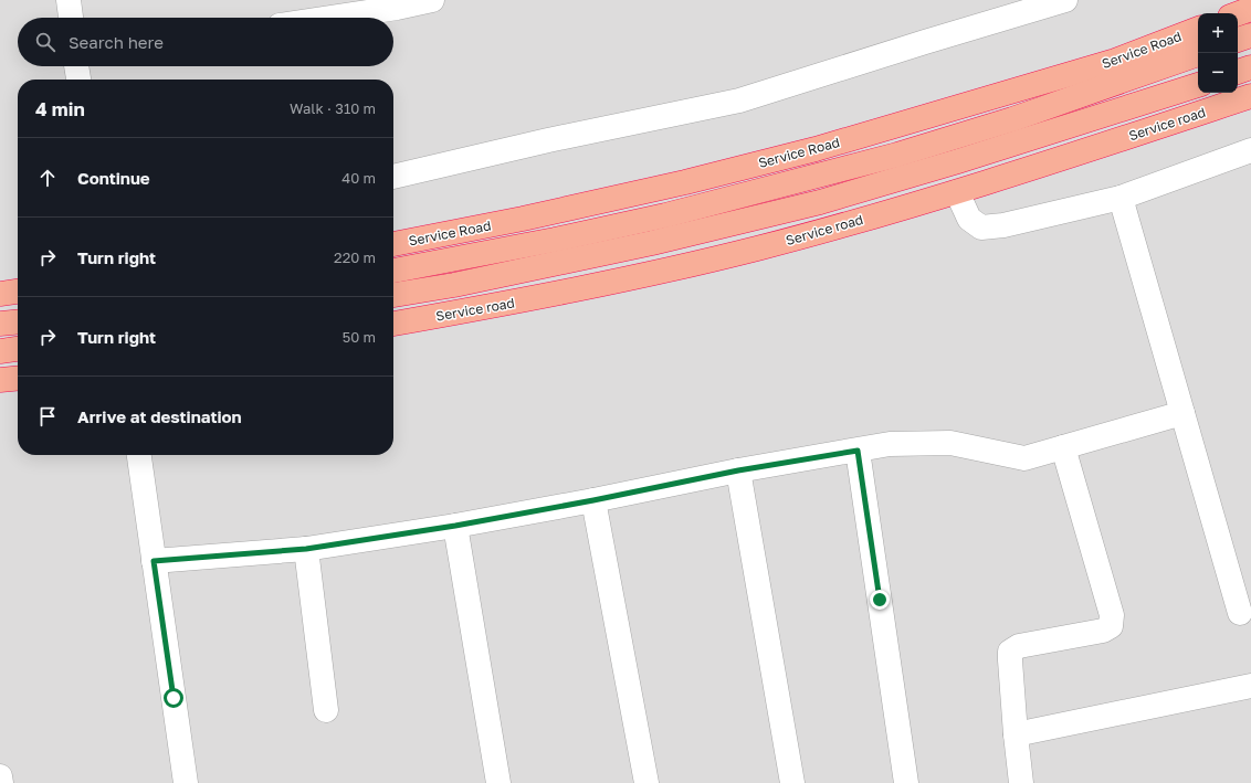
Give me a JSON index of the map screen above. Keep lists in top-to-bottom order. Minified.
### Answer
{"streets":{"highway":["Service Road","Service road"]},"page":{"map_buttons":["+","−"],"search":"Search here","heading":["4 min","Walk · 310 m"],"list":[["Continue","40 m"],["Turn right","220 m"],["Turn right","50 m"],"Arrive at destination"]}}
